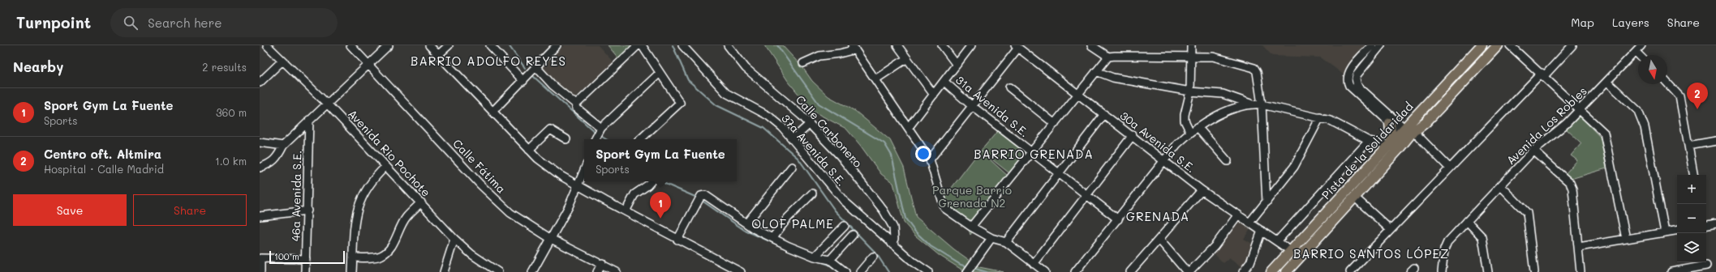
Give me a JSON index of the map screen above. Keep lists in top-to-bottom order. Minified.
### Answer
{"streets":{"main road":["Pista de la Solidaridad"],"street":["31a Avenida S.E.","Avenida Los Robles","Calle Carbonero","30a Avenida S.E.","37a Avenida S.E.","Avenida Rio Pochote","Calle Fátima","46a Avenida S.E."]},"crossings":[["Calle Carbonero","37a Avenida S.E."],["30a Avenida S.E.","Pista de la Solidaridad"]],"districts":["BARRIO ADOLFO REYES","BARRIO GRENADA","GRENADA","OLOF PALME","BARRIO SANTOS LÓPEZ"],"parks":["Parque Barrio Grenada N2"],"scale_bar":"100 m","north":"bottom","page":{"header":"Turnpoint","search":"Search here","nav":["Map","Layers","Share"],"heading":["Nearby","2 results"],"pins":["2","1"],"list":[{"mark":"1","name":"Sport Gym La Fuente","note":"Sports","value":"360 m"},{"mark":"2","name":"Centro oft. Altmira","note":"Hospital · Calle Madrid","value":"1.0 km"}],"popup":["Sport Gym La Fuente","Sports"],"map_buttons":["+","−"],"buttons":["Save","Share"],"scale":"100 m"}}
